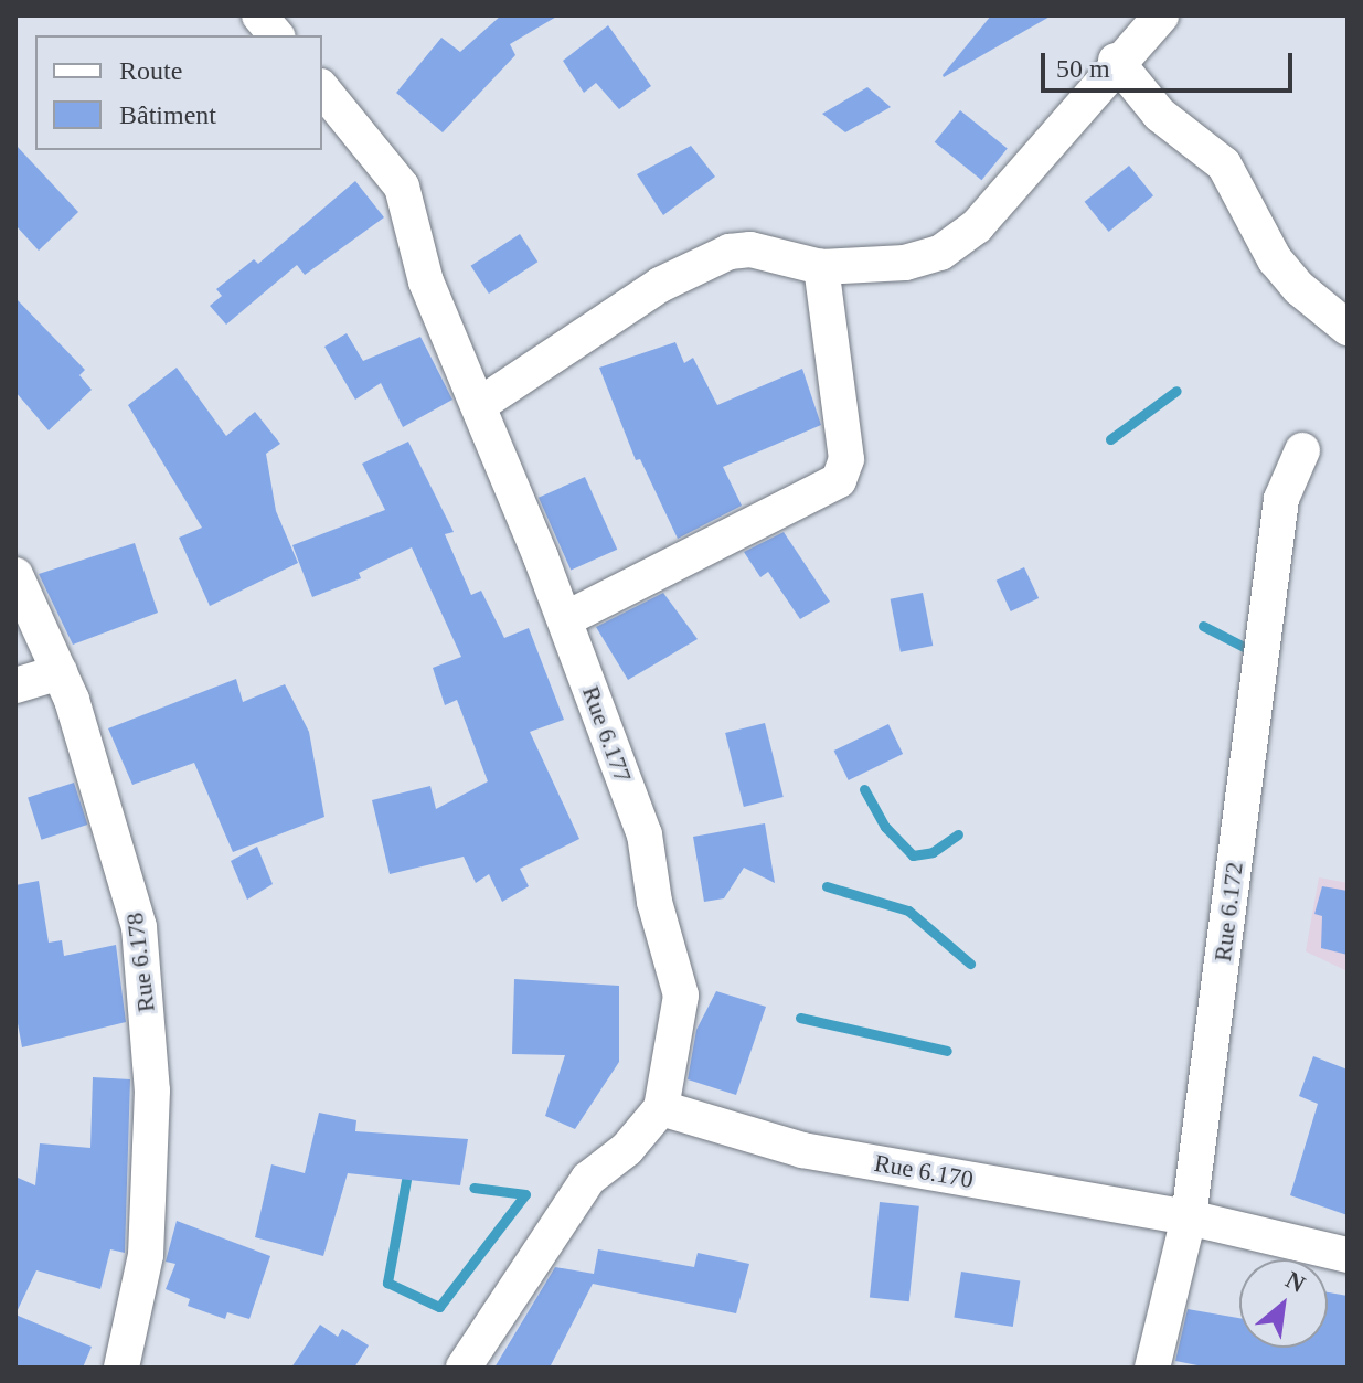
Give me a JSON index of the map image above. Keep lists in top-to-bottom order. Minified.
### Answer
{"streets":{"street":["Rue 6.177","Rue 6.172","Rue 6.178","Rue 6.170"]},"crossings":[["Rue 6.177","Rue 6.170"],["Rue 6.172","Rue 6.170"]],"legend":["Route","Bâtiment"],"scale_bar":"50 m","north":"top right"}
